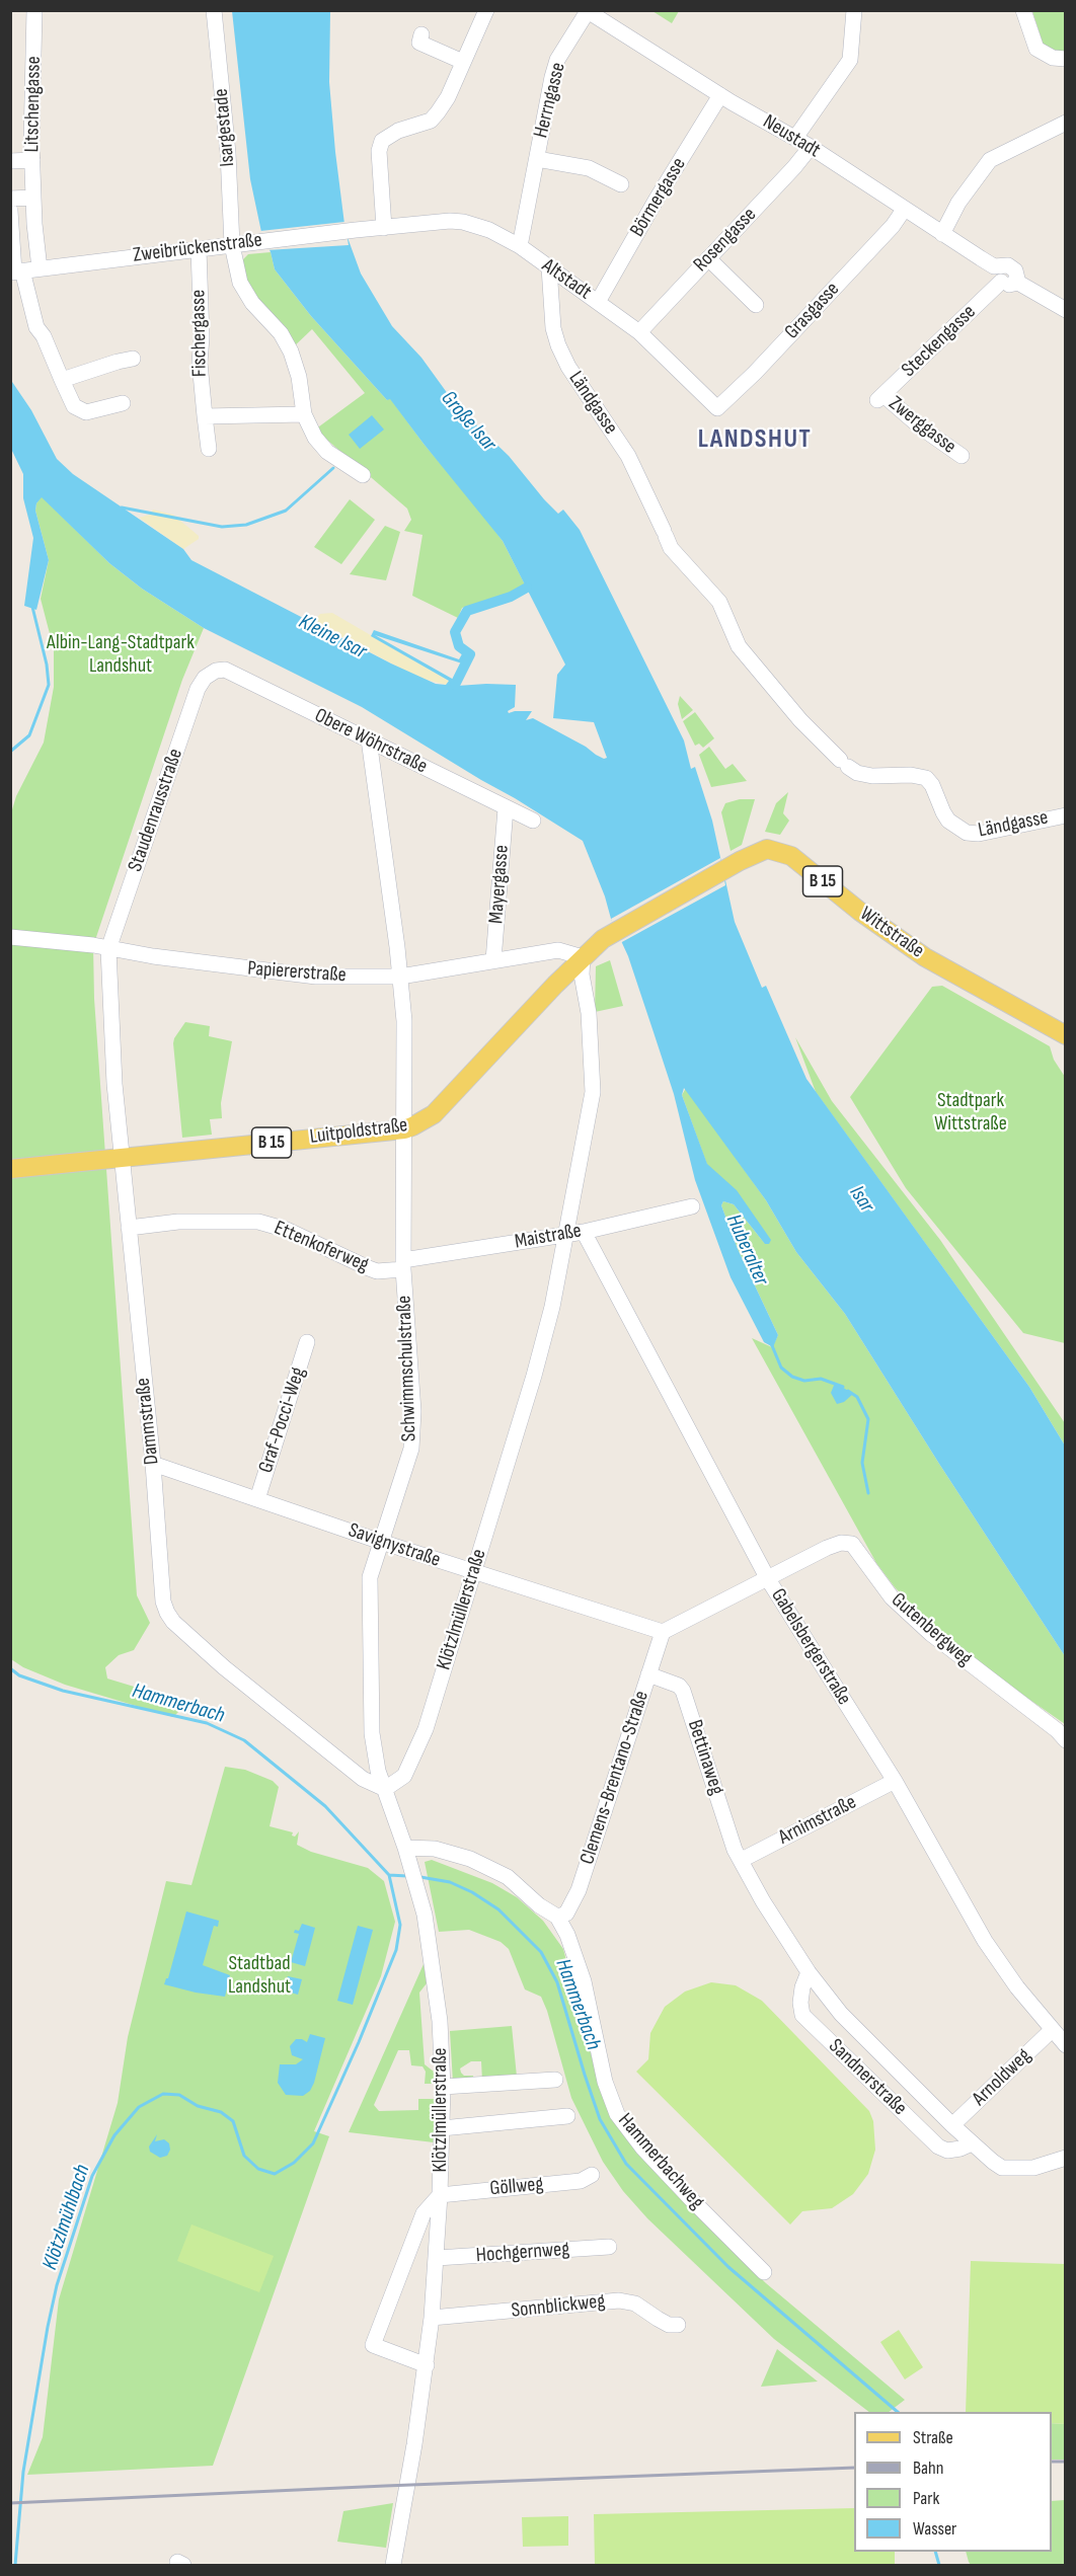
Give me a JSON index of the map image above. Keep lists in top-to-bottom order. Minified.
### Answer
{"streets":{"main road":["B 15","Wittstraße","Luitpoldstraße"],"street":["Herrngasse","Litschengasse","Isargestade","Neustadt","Börmergasse","Rosengasse","Zweibrückenstraße","Altstadt","Grasgasse","Fischergasse","Steckengasse","Ländgasse","Zwerggasse","Obere Wöhrstraße","Staudenrausstraße","Mayergasse","Papiererstraße","Maistraße","Ettenkoferweg","Schwimmschulstraße","Graf-Pocci-Weg","Dammstraße","Savignystraße","Klötzlmüllerstraße","Gutenbergweg","Gabelsbergerstraße","Bettinaweg","Clemens-Brentano-Straße","Arnimstraße","Sandnerstraße","Arnoldweg","Hammerbachweg","Göllweg","Hochgernweg","Sonnblickweg"]},"crossings":[["Herrngasse","Neustadt"],["Herrngasse","Altstadt"],["Litschengasse","Zweibrückenstraße"],["Isargestade","Zweibrückenstraße"],["Neustadt","Börmergasse"],["Neustadt","Rosengasse"],["Neustadt","Grasgasse"],["Neustadt","Steckengasse"],["Börmergasse","Altstadt"],["Rosengasse","Altstadt"],["Zweibrückenstraße","Altstadt"],["Zweibrückenstraße","Fischergasse"],["Altstadt","Grasgasse"],["Altstadt","Ländgasse"],["Steckengasse","Zwerggasse"],["Obere Wöhrstraße","Staudenrausstraße"],["Obere Wöhrstraße","Mayergasse"],["Obere Wöhrstraße","Schwimmschulstraße"],["Staudenrausstraße","Papiererstraße"],["Staudenrausstraße","Dammstraße"],["Mayergasse","Papiererstraße"],["Wittstraße","Luitpoldstraße"],["Papiererstraße","Luitpoldstraße"],["Papiererstraße","Schwimmschulstraße"],["Papiererstraße","Dammstraße"],["Papiererstraße","Klötzlmüllerstraße"],["Luitpoldstraße","Schwimmschulstraße"],["Luitpoldstraße","Dammstraße"],["Luitpoldstraße","Klötzlmüllerstraße"],["Maistraße","Ettenkoferweg"],["Maistraße","Schwimmschulstraße"],["Maistraße","Klötzlmüllerstraße"],["Maistraße","Gabelsbergerstraße"],["Ettenkoferweg","Schwimmschulstraße"],["Ettenkoferweg","Dammstraße"],["Schwimmschulstraße","Dammstraße"],["Schwimmschulstraße","Savignystraße"],["Schwimmschulstraße","Klötzlmüllerstraße"],["Graf-Pocci-Weg","Savignystraße"],["Dammstraße","Savignystraße"],["Dammstraße","Klötzlmüllerstraße"],["Savignystraße","Klötzlmüllerstraße"],["Savignystraße","Clemens-Brentano-Straße"],["Klötzlmüllerstraße","Hammerbachweg"],["Klötzlmüllerstraße","Göllweg"],["Klötzlmüllerstraße","Hochgernweg"],["Klötzlmüllerstraße","Sonnblickweg"],["Gutenbergweg","Gabelsbergerstraße"],["Gabelsbergerstraße","Arnimstraße"],["Gabelsbergerstraße","Arnoldweg"],["Bettinaweg","Clemens-Brentano-Straße"],["Bettinaweg","Arnimstraße"],["Bettinaweg","Sandnerstraße"],["Clemens-Brentano-Straße","Hammerbachweg"],["Arnimstraße","Sandnerstraße"],["Sandnerstraße","Arnoldweg"]],"districts":["LANDSHUT"],"water":["Große Isar","Kleine Isar","Isar","Huberalter","Hammerbach","Klötzlmühlbach"],"parks":["Albin-Lang-Stadtpark Landshut","Stadtpark Wittstraße","Stadtbad Landshut"],"legend":["Straße","Bahn","Park","Wasser"]}
